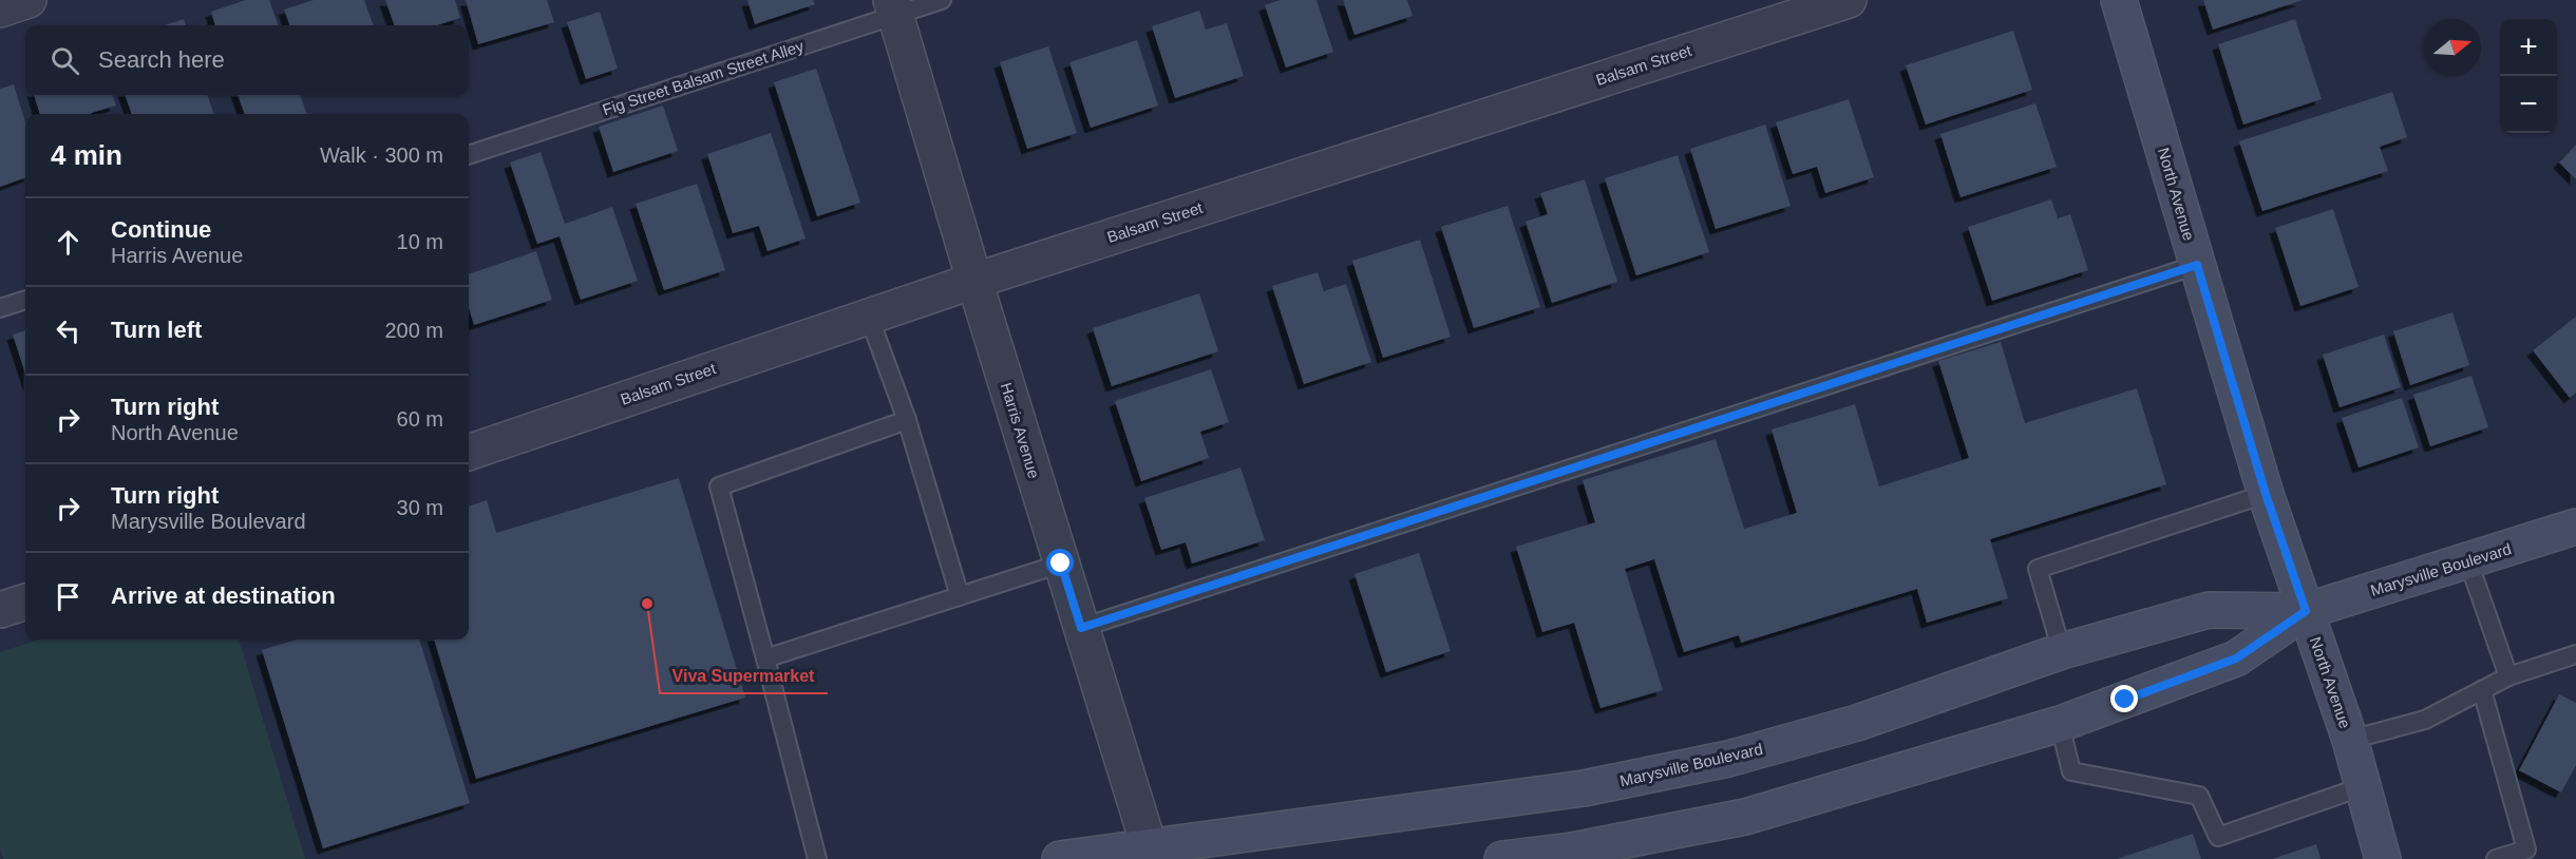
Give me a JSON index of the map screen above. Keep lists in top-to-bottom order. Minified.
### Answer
{"streets":{"main road":["North Avenue","Marysville Boulevard"],"street":["Balsam Street","Harris Avenue"],"lane":["Fig Street Balsam Street Alley"]},"crossings":[["Balsam Street","Harris Avenue"],["Fig Street Balsam Street Alley","Harris Avenue"],["North Avenue","Marysville Boulevard"],["Harris Avenue","Marysville Boulevard"]],"places":["Viva Supermarket"],"north":"right","page":{"map_buttons":["+","−"],"search":"Search here","heading":["4 min","Walk · 300 m"],"list":[["Continue","Harris Avenue","10 m"],["Turn left","200 m"],["Turn right","North Avenue","60 m"],["Turn right","Marysville Boulevard","30 m"],"Arrive at destination"]}}
